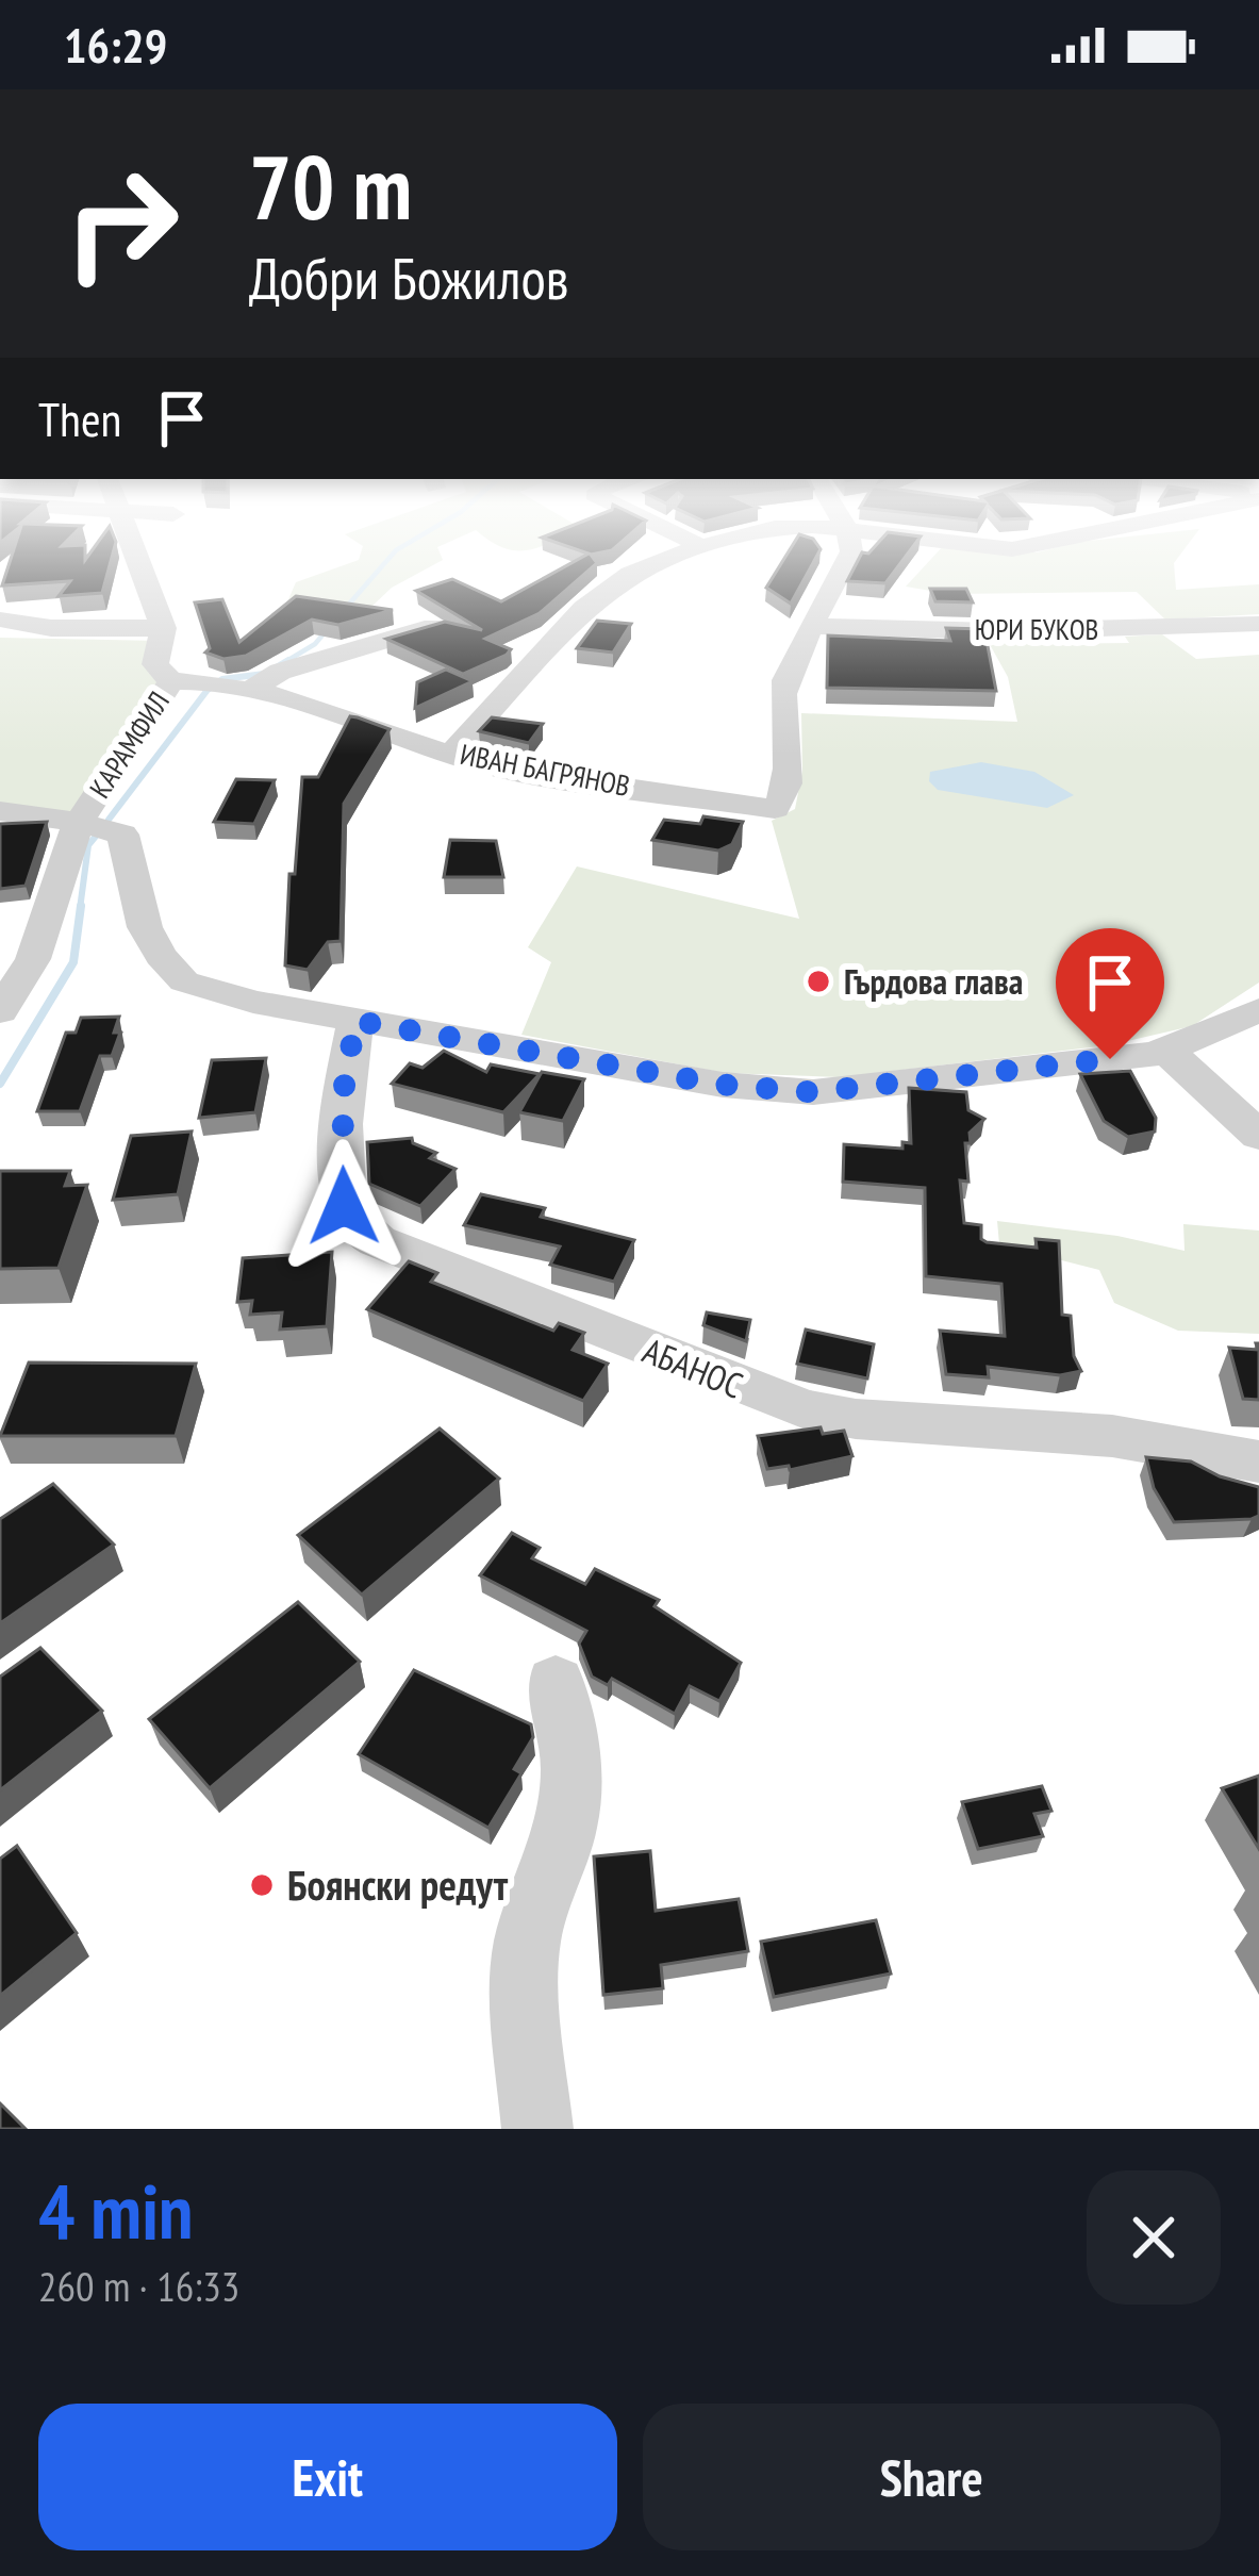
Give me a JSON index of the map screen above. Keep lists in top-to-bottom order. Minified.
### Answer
{"streets":{"street":["ЮРИ БУКОВ","КАРАМФИЛ","ИВАН БАГРЯНОВ","АБАНОС"]},"crossings":[["ЮРИ БУКОВ","ИВАН БАГРЯНОВ"],["КАРАМФИЛ","ИВАН БАГРЯНОВ"]],"places":["Гърдова глава","Боянски редут"],"page":{"status":"16:29","turn":["70 m","Добри Божилов"],"then":"Then","heading":["4 min","260 m · 16:33"],"buttons":["Exit","Share"]}}
